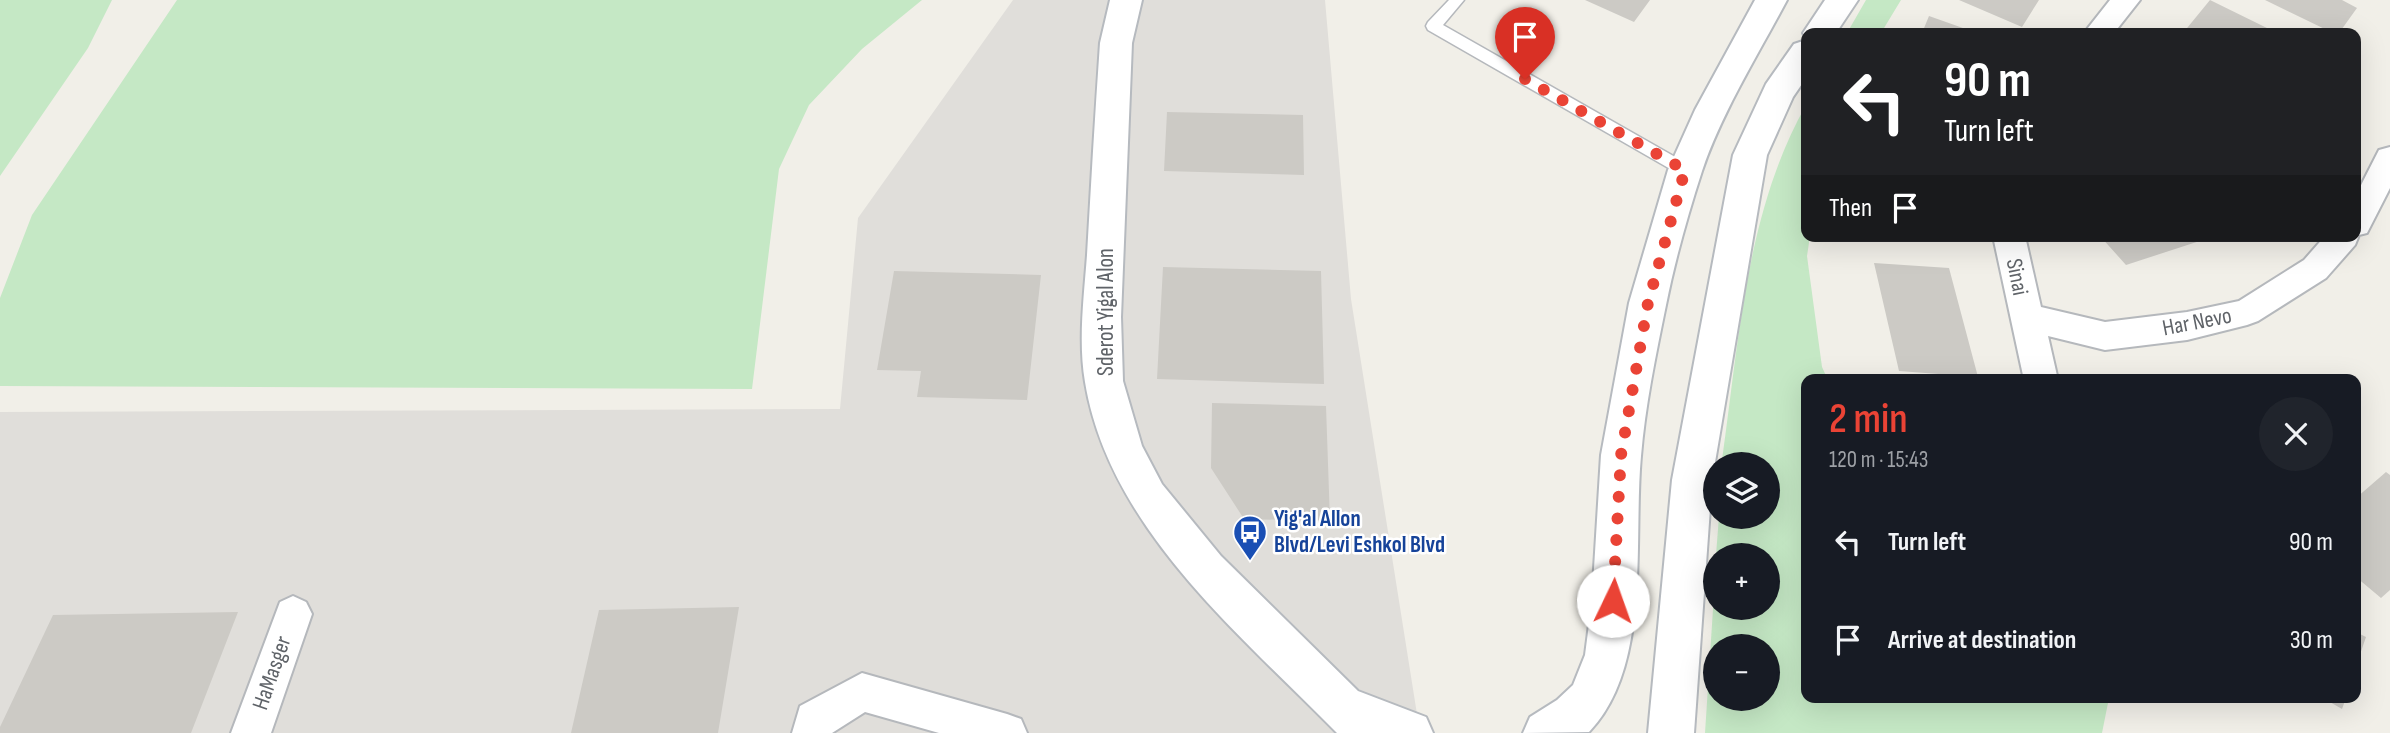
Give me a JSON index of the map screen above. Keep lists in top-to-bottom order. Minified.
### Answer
{"streets":{"main road":["Sderot Yigal Alon"],"street":["Sinai","Har Nevo","HaMasger"]},"crossings":[["Sinai","Har Nevo"]],"places":{"bus stop":["Yig'al Allon Blvd/Levi Eshkol Blvd"]},"page":{"turn":["90 m","Turn left"],"then":"Then","heading":["2 min","120 m · 15:43"],"map_buttons":["+","−"],"list":[{"name":"Turn left","value":"90 m"},{"name":"Arrive at destination","value":"30 m"}]}}
